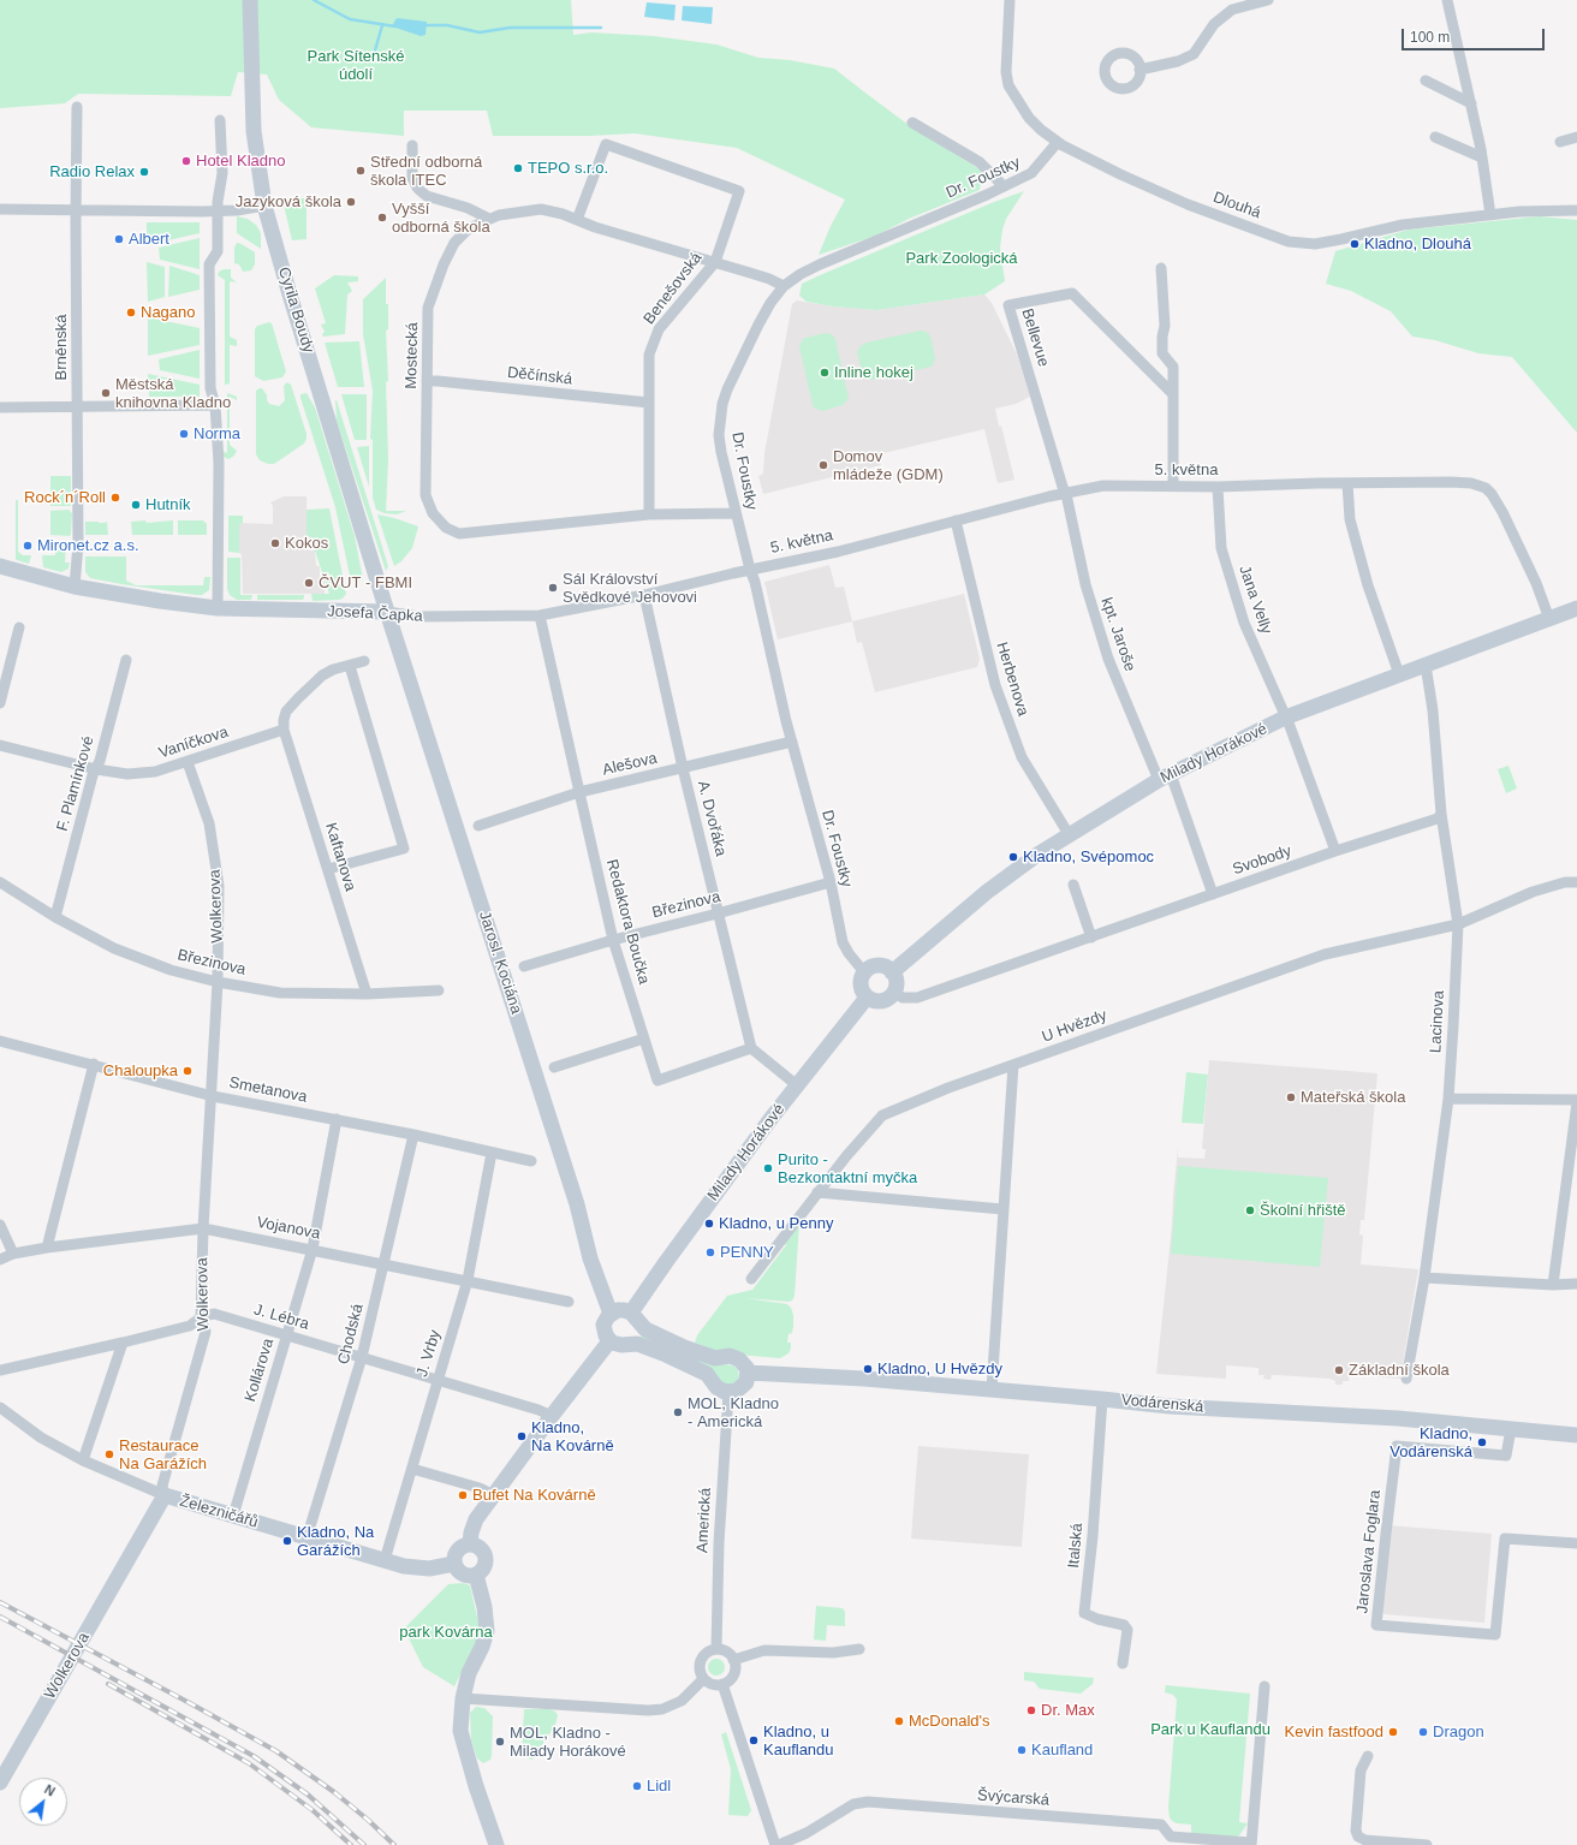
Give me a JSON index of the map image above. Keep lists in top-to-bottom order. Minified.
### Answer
{"streets":{"street":["Dr. Foustky","Dlouhá","Benešovská","Cyrila Boudy","Bellevue","Brněnská","Mostecká","Děčínská","5. května","Jana Velly","Josefa Čapka","kpt. Jaroše","Herbenova","Vaníčkova","Milady Horákové","Alešova","F. Plamínkové","A. Dvořáka","Kaftanova","Svobody","Březinova","Wolkerova","Redaktora Boučka","Jarosl. Kociána","Lacinova","U Hvězdy","Smetanova","Vojanova","J. Lébra","Chodská","J. Vrby","Kollárova","Vodárenská","Železničářů","Americká","Italská","Jaroslava Foglara","Švýcarská"]},"crossings":[["Dr. Foustky","Dlouhá"],["Dr. Foustky","Mostecká"],["Dr. Foustky","5. května"],["Dr. Foustky","Josefa Čapka"],["Dr. Foustky","Milady Horákové"],["Dr. Foustky","Alešova"],["Dr. Foustky","Svobody"],["Dr. Foustky","Březinova"],["Benešovská","Mostecká"],["Benešovská","Děčínská"],["Cyrila Boudy","Josefa Čapka"],["Cyrila Boudy","Jarosl. Kociána"],["Bellevue","5. května"],["Bellevue","kpt. Jaroše"],["Brněnská","Josefa Čapka"],["Mostecká","Děčínská"],["5. května","Jana Velly"],["5. května","Josefa Čapka"],["5. května","kpt. Jaroše"],["5. května","Herbenova"],["5. května","Milady Horákové"],["Jana Velly","Milady Horákové"],["Jana Velly","Svobody"],["Josefa Čapka","A. Dvořáka"],["Josefa Čapka","Redaktora Boučka"],["Josefa Čapka","Jarosl. Kociána"],["kpt. Jaroše","Milady Horákové"],["kpt. Jaroše","Svobody"],["Herbenova","Milady Horákové"],["Vaníčkova","F. Plamínkové"],["Vaníčkova","Kaftanova"],["Vaníčkova","Wolkerova"],["Milady Horákové","Svobody"],["Milady Horákové","Lacinova"],["Alešova","A. Dvořáka"],["Alešova","Redaktora Boučka"],["F. Plamínkové","Březinova"],["A. Dvořáka","Březinova"],["A. Dvořáka","Redaktora Boučka"],["Kaftanova","Březinova"],["Svobody","Lacinova"],["Březinova","Wolkerova"],["Březinova","Redaktora Boučka"],["Wolkerova","Smetanova"],["Wolkerova","Vojanova"],["Wolkerova","J. Lébra"],["Wolkerova","Železničářů"],["Lacinova","U Hvězdy"],["Smetanova","Chodská"],["Smetanova","J. Vrby"],["Smetanova","Kollárova"],["Vojanova","Chodská"],["Vojanova","J. Vrby"],["Vojanova","Kollárova"],["J. Lébra","Chodská"],["J. Lébra","J. Vrby"],["J. Lébra","Kollárova"],["Chodská","Železničářů"],["J. Vrby","Železničářů"],["Kollárova","Železničářů"],["Vodárenská","Italská"],["Vodárenská","Jaroslava Foglara"]],"parks":["Park Sítenské údolí","Park Zoologická","park Kovárna","Park u Kauflandu"],"places":["Hotel Kladno","TEPO s.r.o.","Střední odborná škola ITEC","Radio Relax","Jazyková škola","Vyšší odborná škola","Albert","Kladno, Dlouhá","Nagano","Inline hokej","Městská knihovna Kladno","Norma","Domov mládeže (GDM)","Rock´n´Roll","Hutník","Kokos","Mironet.cz a.s.","ČVUT - FBMI","Sál Království Svědkové Jehovovi","Kladno, Svépomoc","Chaloupka","Mateřská škola","Purito - Bezkontaktní myčka","Školní hřiště","Kladno, u Penny","PENNY","Kladno, U Hvězdy","Základní škola","MOL, Kladno - Americká","Kladno, Na Kovárně","Kladno, Vodárenská","Restaurace Na Garážích","Bufet Na Kovárně","Kladno, Na Garážích","Dr. Max","McDonald's","Kevin fastfood","Dragon","Kladno, u Kauflandu","MOL, Kladno - Milady Horákové","Kaufland","Lidl"],"scale_bar":"100 m","north":"top right"}
